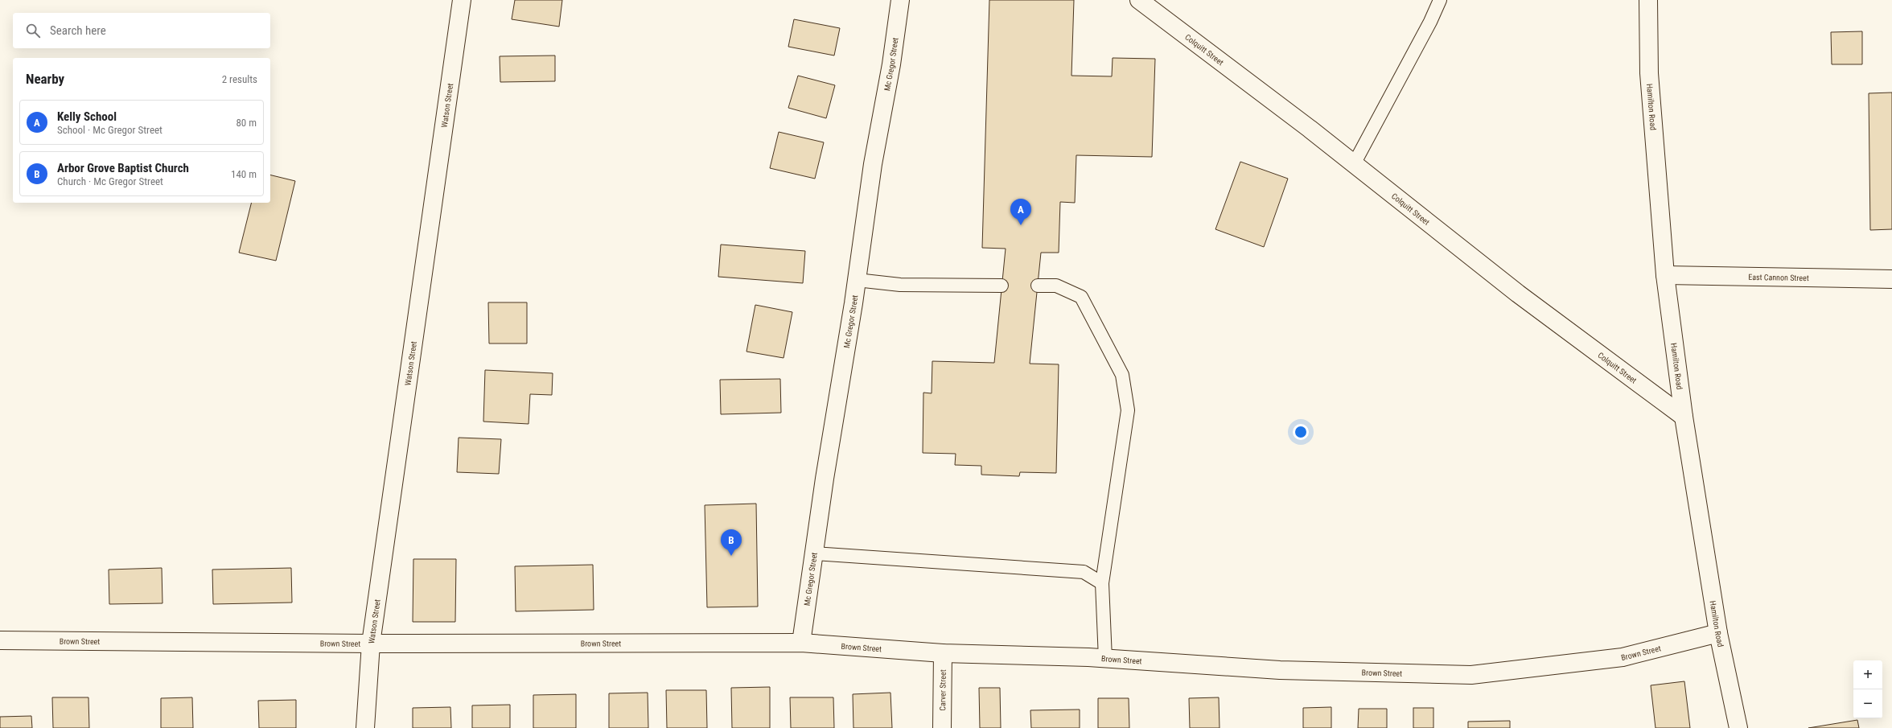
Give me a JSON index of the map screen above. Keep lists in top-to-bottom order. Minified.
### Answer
{"streets":{"main road":["Colquitt Street","Mc Gregor Street","Watson Street","Hamilton Road","East Cannon Street","Brown Street","Carver Street"]},"crossings":[["Colquitt Street","Hamilton Road"],["Mc Gregor Street","Brown Street"],["Watson Street","Brown Street"],["Hamilton Road","East Cannon Street"],["Hamilton Road","Brown Street"],["Brown Street","Carver Street"]],"page":{"search":"Search here","heading":["Nearby","2 results"],"list":[{"mark":"A","name":"Kelly School","note":"School · Mc Gregor Street","value":"80 m"},{"mark":"B","name":"Arbor Grove Baptist Church","note":"Church · Mc Gregor Street","value":"140 m"}],"pins":["A","B"],"map_buttons":["+","−"]}}
